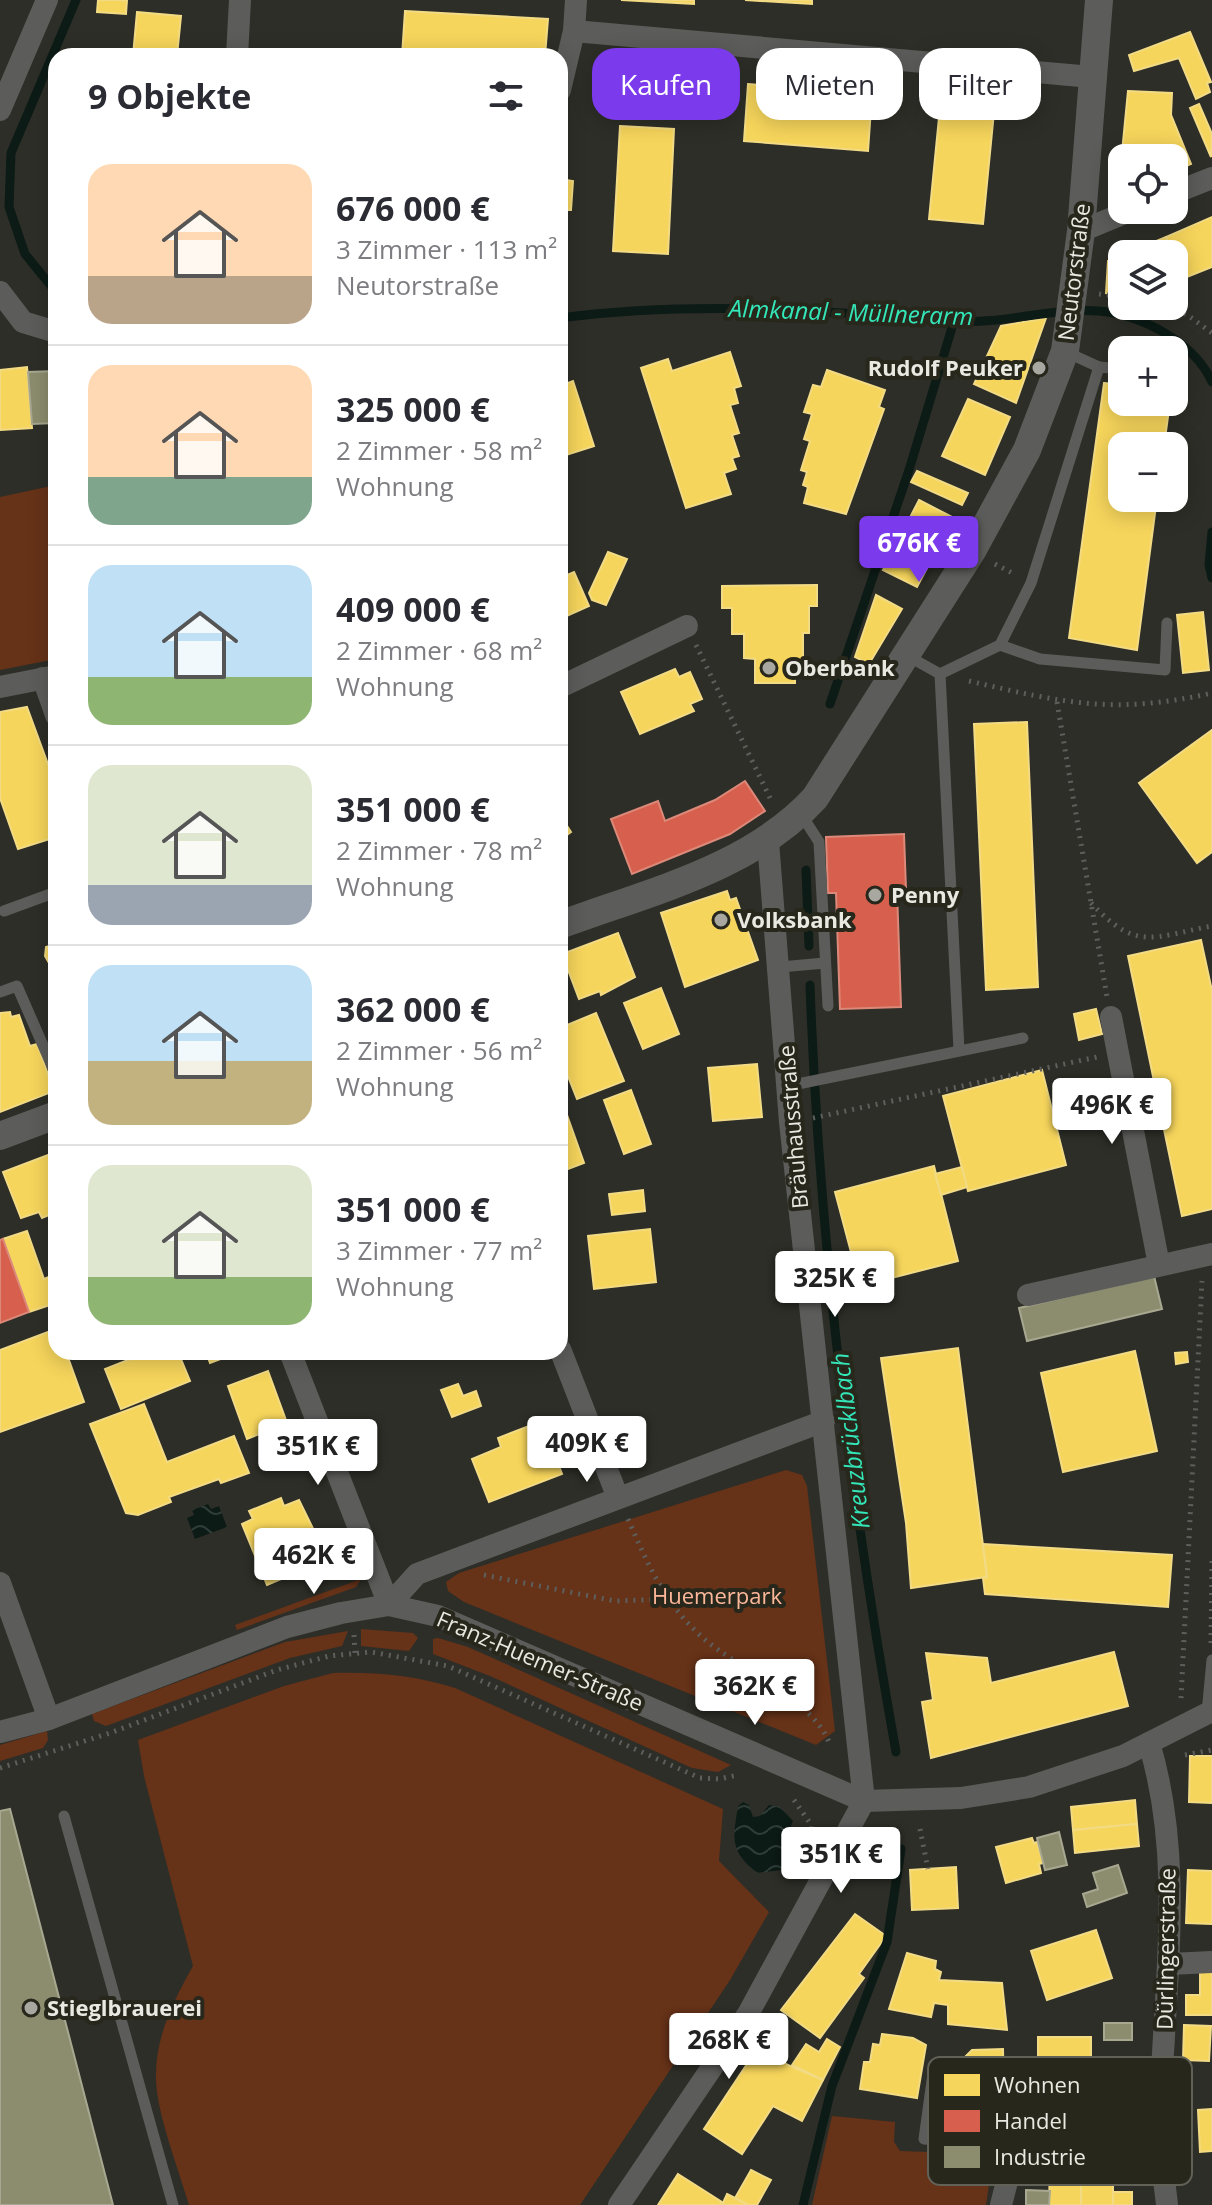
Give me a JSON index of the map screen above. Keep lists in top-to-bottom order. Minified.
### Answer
{"streets":{"street":["Neutorstraße","Bräuhausstraße","Franz-Huemer-Straße","Dürlingerstraße"]},"crossings":[["Neutorstraße","Bräuhausstraße"],["Bräuhausstraße","Franz-Huemer-Straße"]],"water":["Almkanal - Müllnerarm","Kreuzbrücklbach"],"parks":["Huemerpark"],"places":["Rudolf Peuker","Oberbank","Penny","Volksbank","Stieglbrauerei"],"legend":["Wohnen","Handel","Industrie"],"page":{"chip":["Kaufen","Mieten","Filter"],"heading":"9 Objekte","map_buttons":["+","−"],"list":[{"name":"676 000 €","note":"3 Zimmer · 113 m² · Neutorstraße"},{"name":"325 000 €","note":"2 Zimmer · 58 m² · Wohnung"},{"name":"409 000 €","note":"2 Zimmer · 68 m² · Wohnung"},{"name":"351 000 €","note":"2 Zimmer · 78 m² · Wohnung"},{"name":"362 000 €","note":"2 Zimmer · 56 m² · Wohnung"},{"name":"351 000 €","note":"3 Zimmer · 77 m² · Wohnung"}],"price":["676K €","496K €","325K €","409K €","351K €","462K €","362K €","351K €","268K €"]}}
